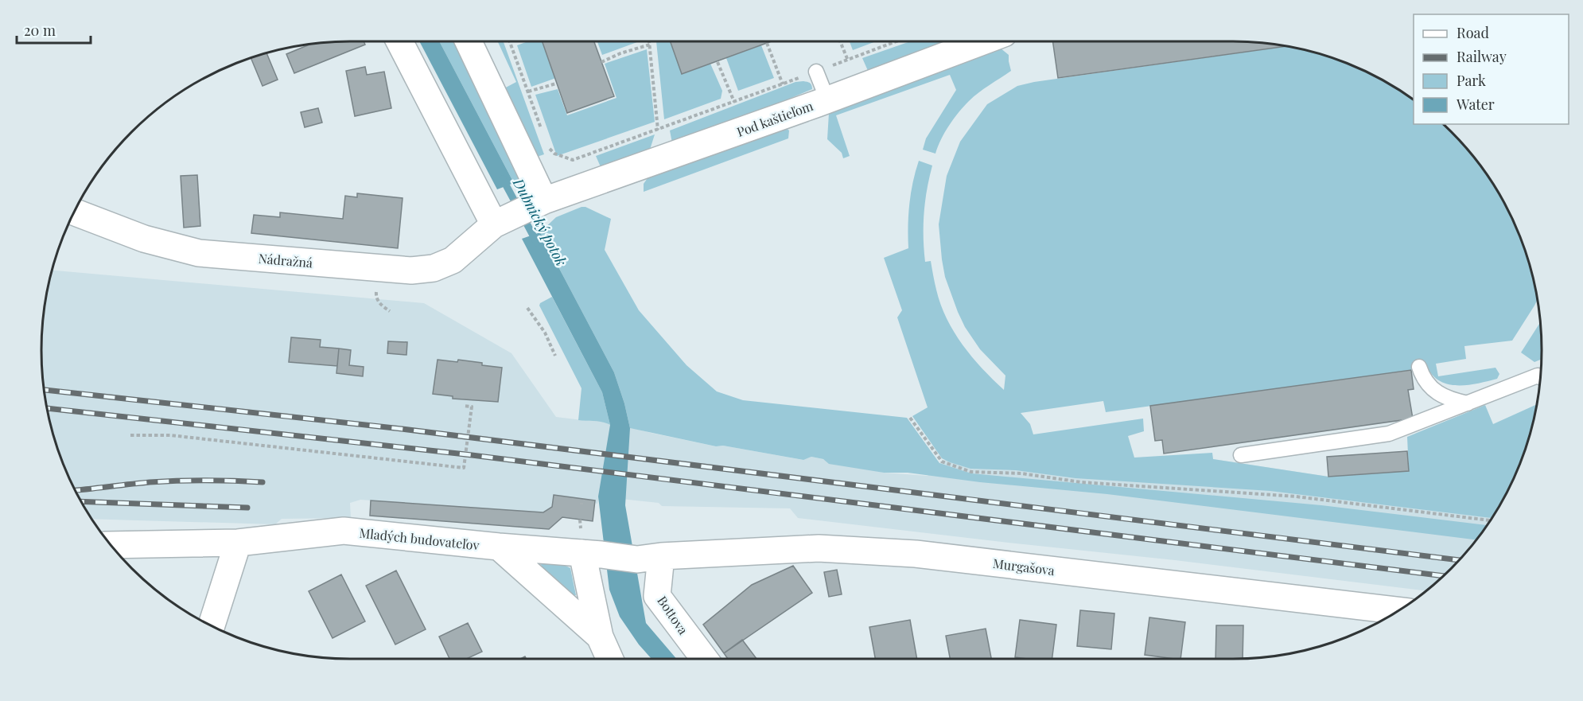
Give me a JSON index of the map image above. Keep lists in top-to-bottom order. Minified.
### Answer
{"streets":{"street":["Pod kaštieľom","Nádražná","Mladých budovateľov","Murgašova","Bottova"]},"crossings":[["Pod kaštieľom","Nádražná"],["Mladých budovateľov","Murgašova"],["Murgašova","Bottova"]],"water":["Dubnický potok"],"legend":["Road","Railway","Park","Water"],"scale_bar":"20 m"}
